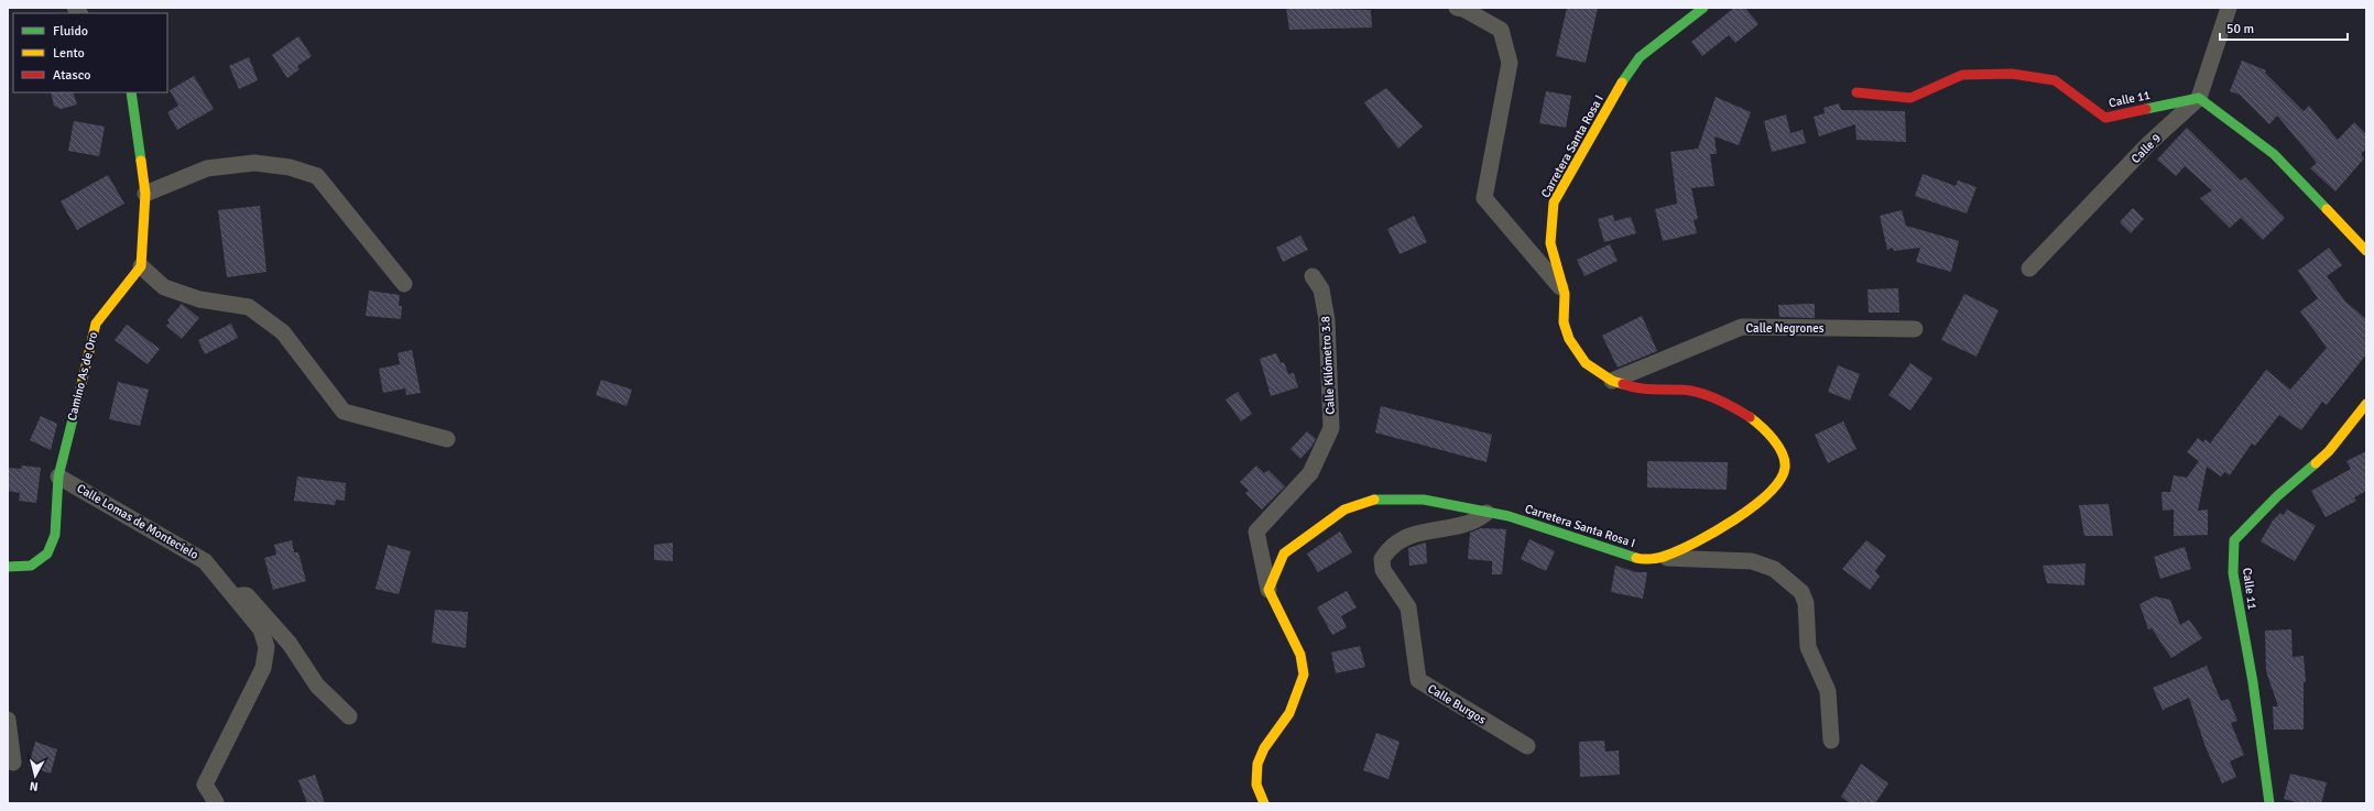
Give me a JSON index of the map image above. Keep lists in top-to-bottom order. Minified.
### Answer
{"streets":{"street":["Calle 11","Carretera Santa Rosa I","Calle 9","Calle Negrones","Calle Kilómetro 3.8","Camino As de Oro","Calle Lomas de Montecielo","Calle Burgos"]},"crossings":[["Calle 11","Calle 9"],["Carretera Santa Rosa I","Calle Negrones"],["Carretera Santa Rosa I","Calle Kilómetro 3.8"],["Carretera Santa Rosa I","Calle Burgos"],["Camino As de Oro","Calle Lomas de Montecielo"]],"legend":["Fluido","Lento","Atasco"],"scale_bar":"50 m","north":"bottom"}
